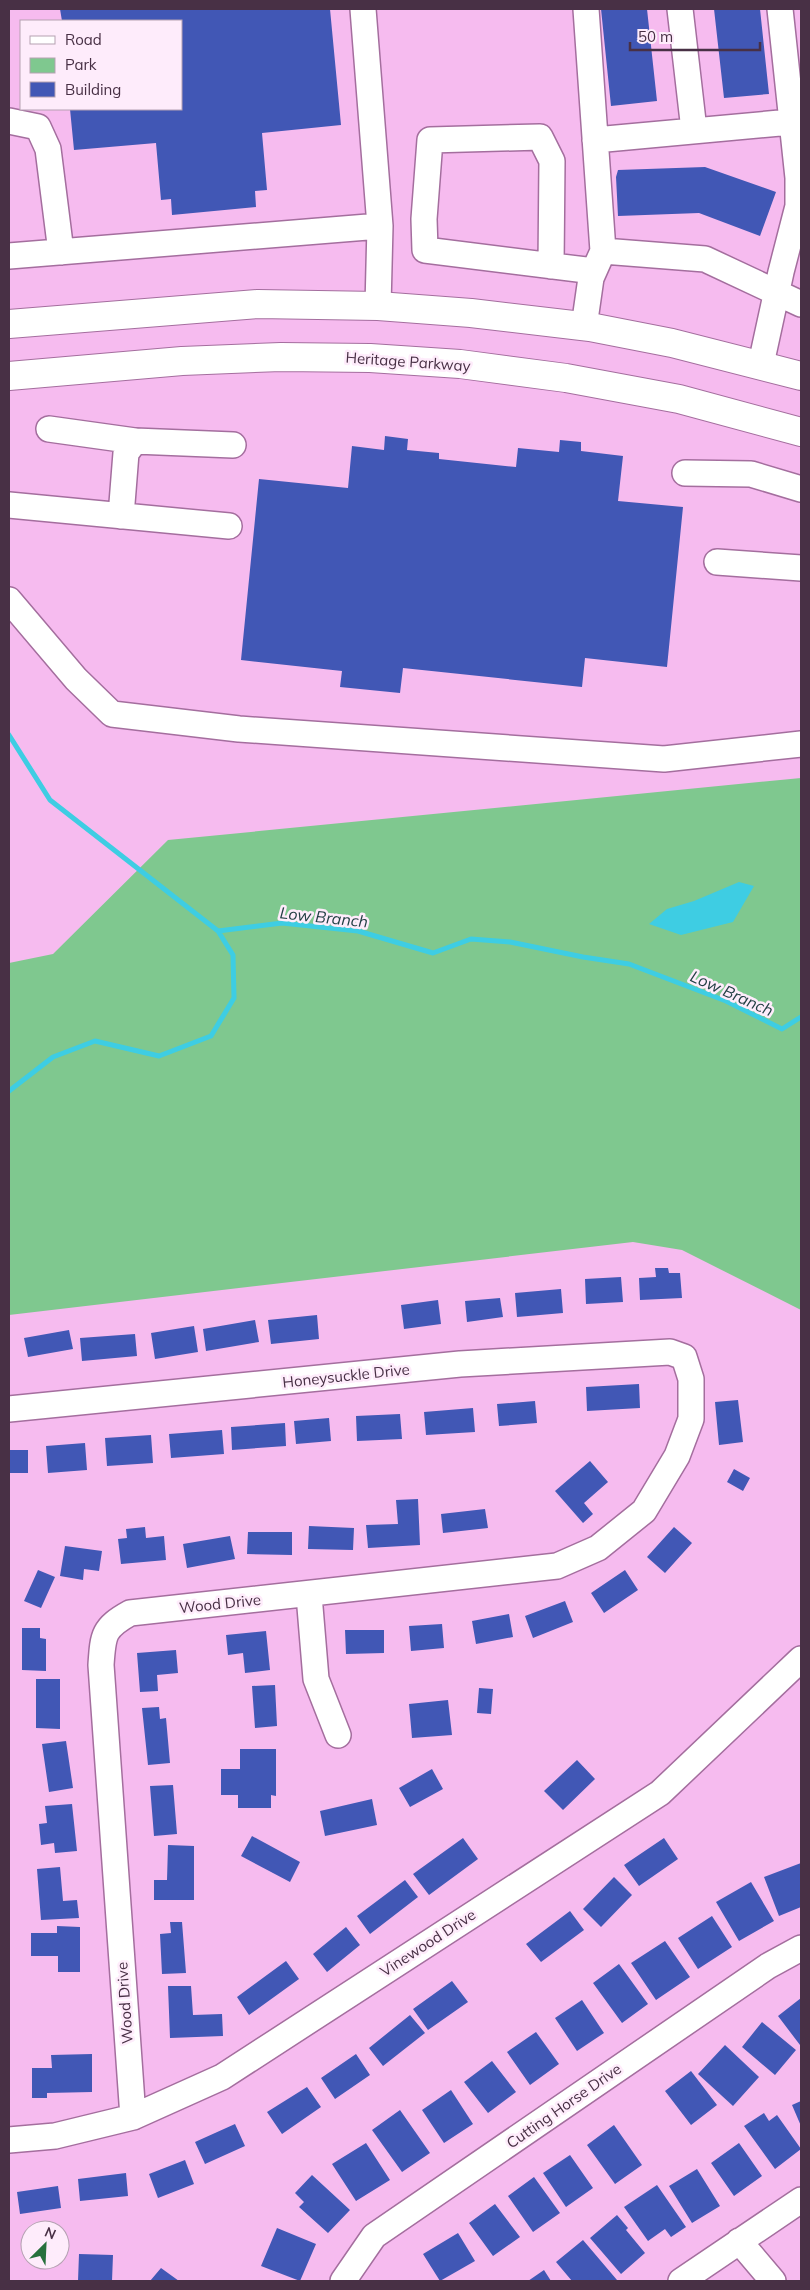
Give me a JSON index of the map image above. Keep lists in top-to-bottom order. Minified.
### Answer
{"streets":{"main road":["Heritage Parkway"],"street":["Honeysuckle Drive","Wood Drive","Vinewood Drive","Cutting Horse Drive"]},"crossings":[["Honeysuckle Drive","Wood Drive"],["Wood Drive","Vinewood Drive"]],"water":["Low Branch"],"legend":["Road","Park","Building"],"scale_bar":"50 m","north":"top right"}
